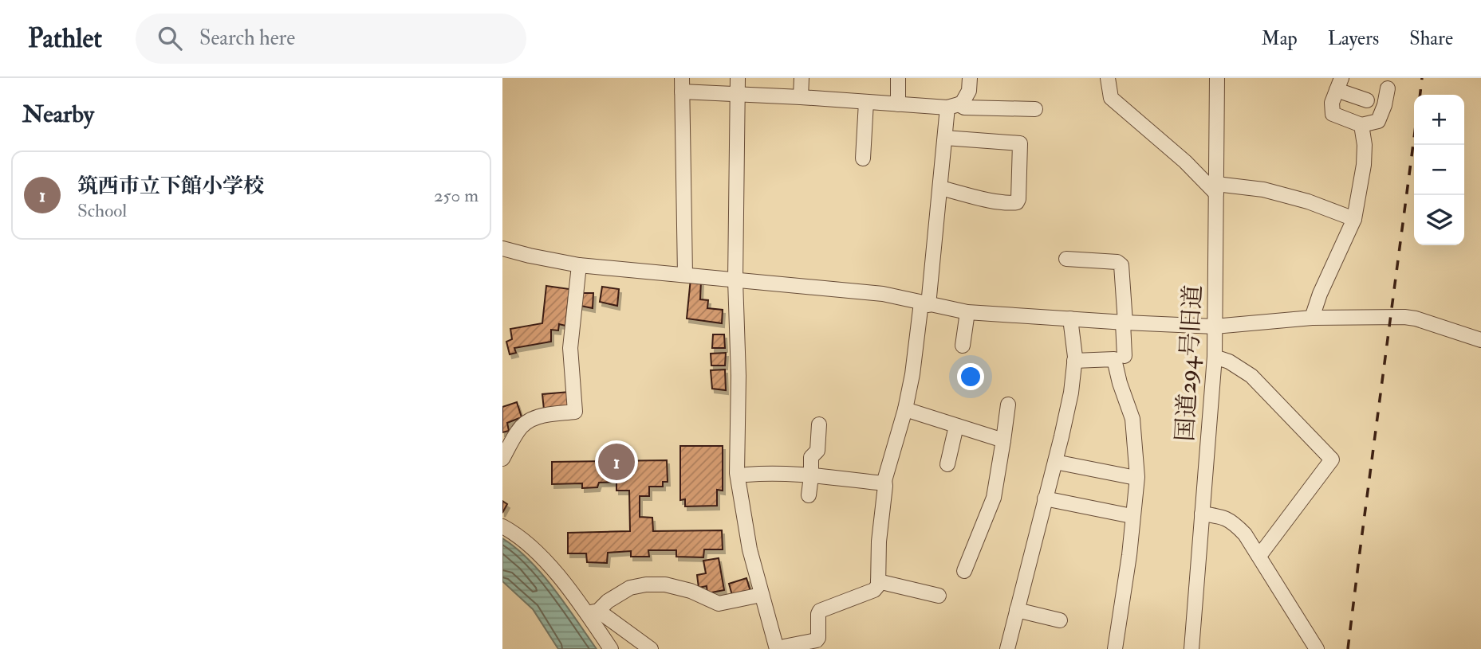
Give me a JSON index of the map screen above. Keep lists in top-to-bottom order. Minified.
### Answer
{"streets":{"street":["国道294号旧道"]},"page":{"header":"Pathlet","search":"Search here","nav":["Map","Layers","Share"],"heading":"Nearby","map_buttons":["+","−"],"list":[{"mark":"1","name":"筑西市立下館小学校","note":"School","value":"250 m"}],"pins":"1"}}
